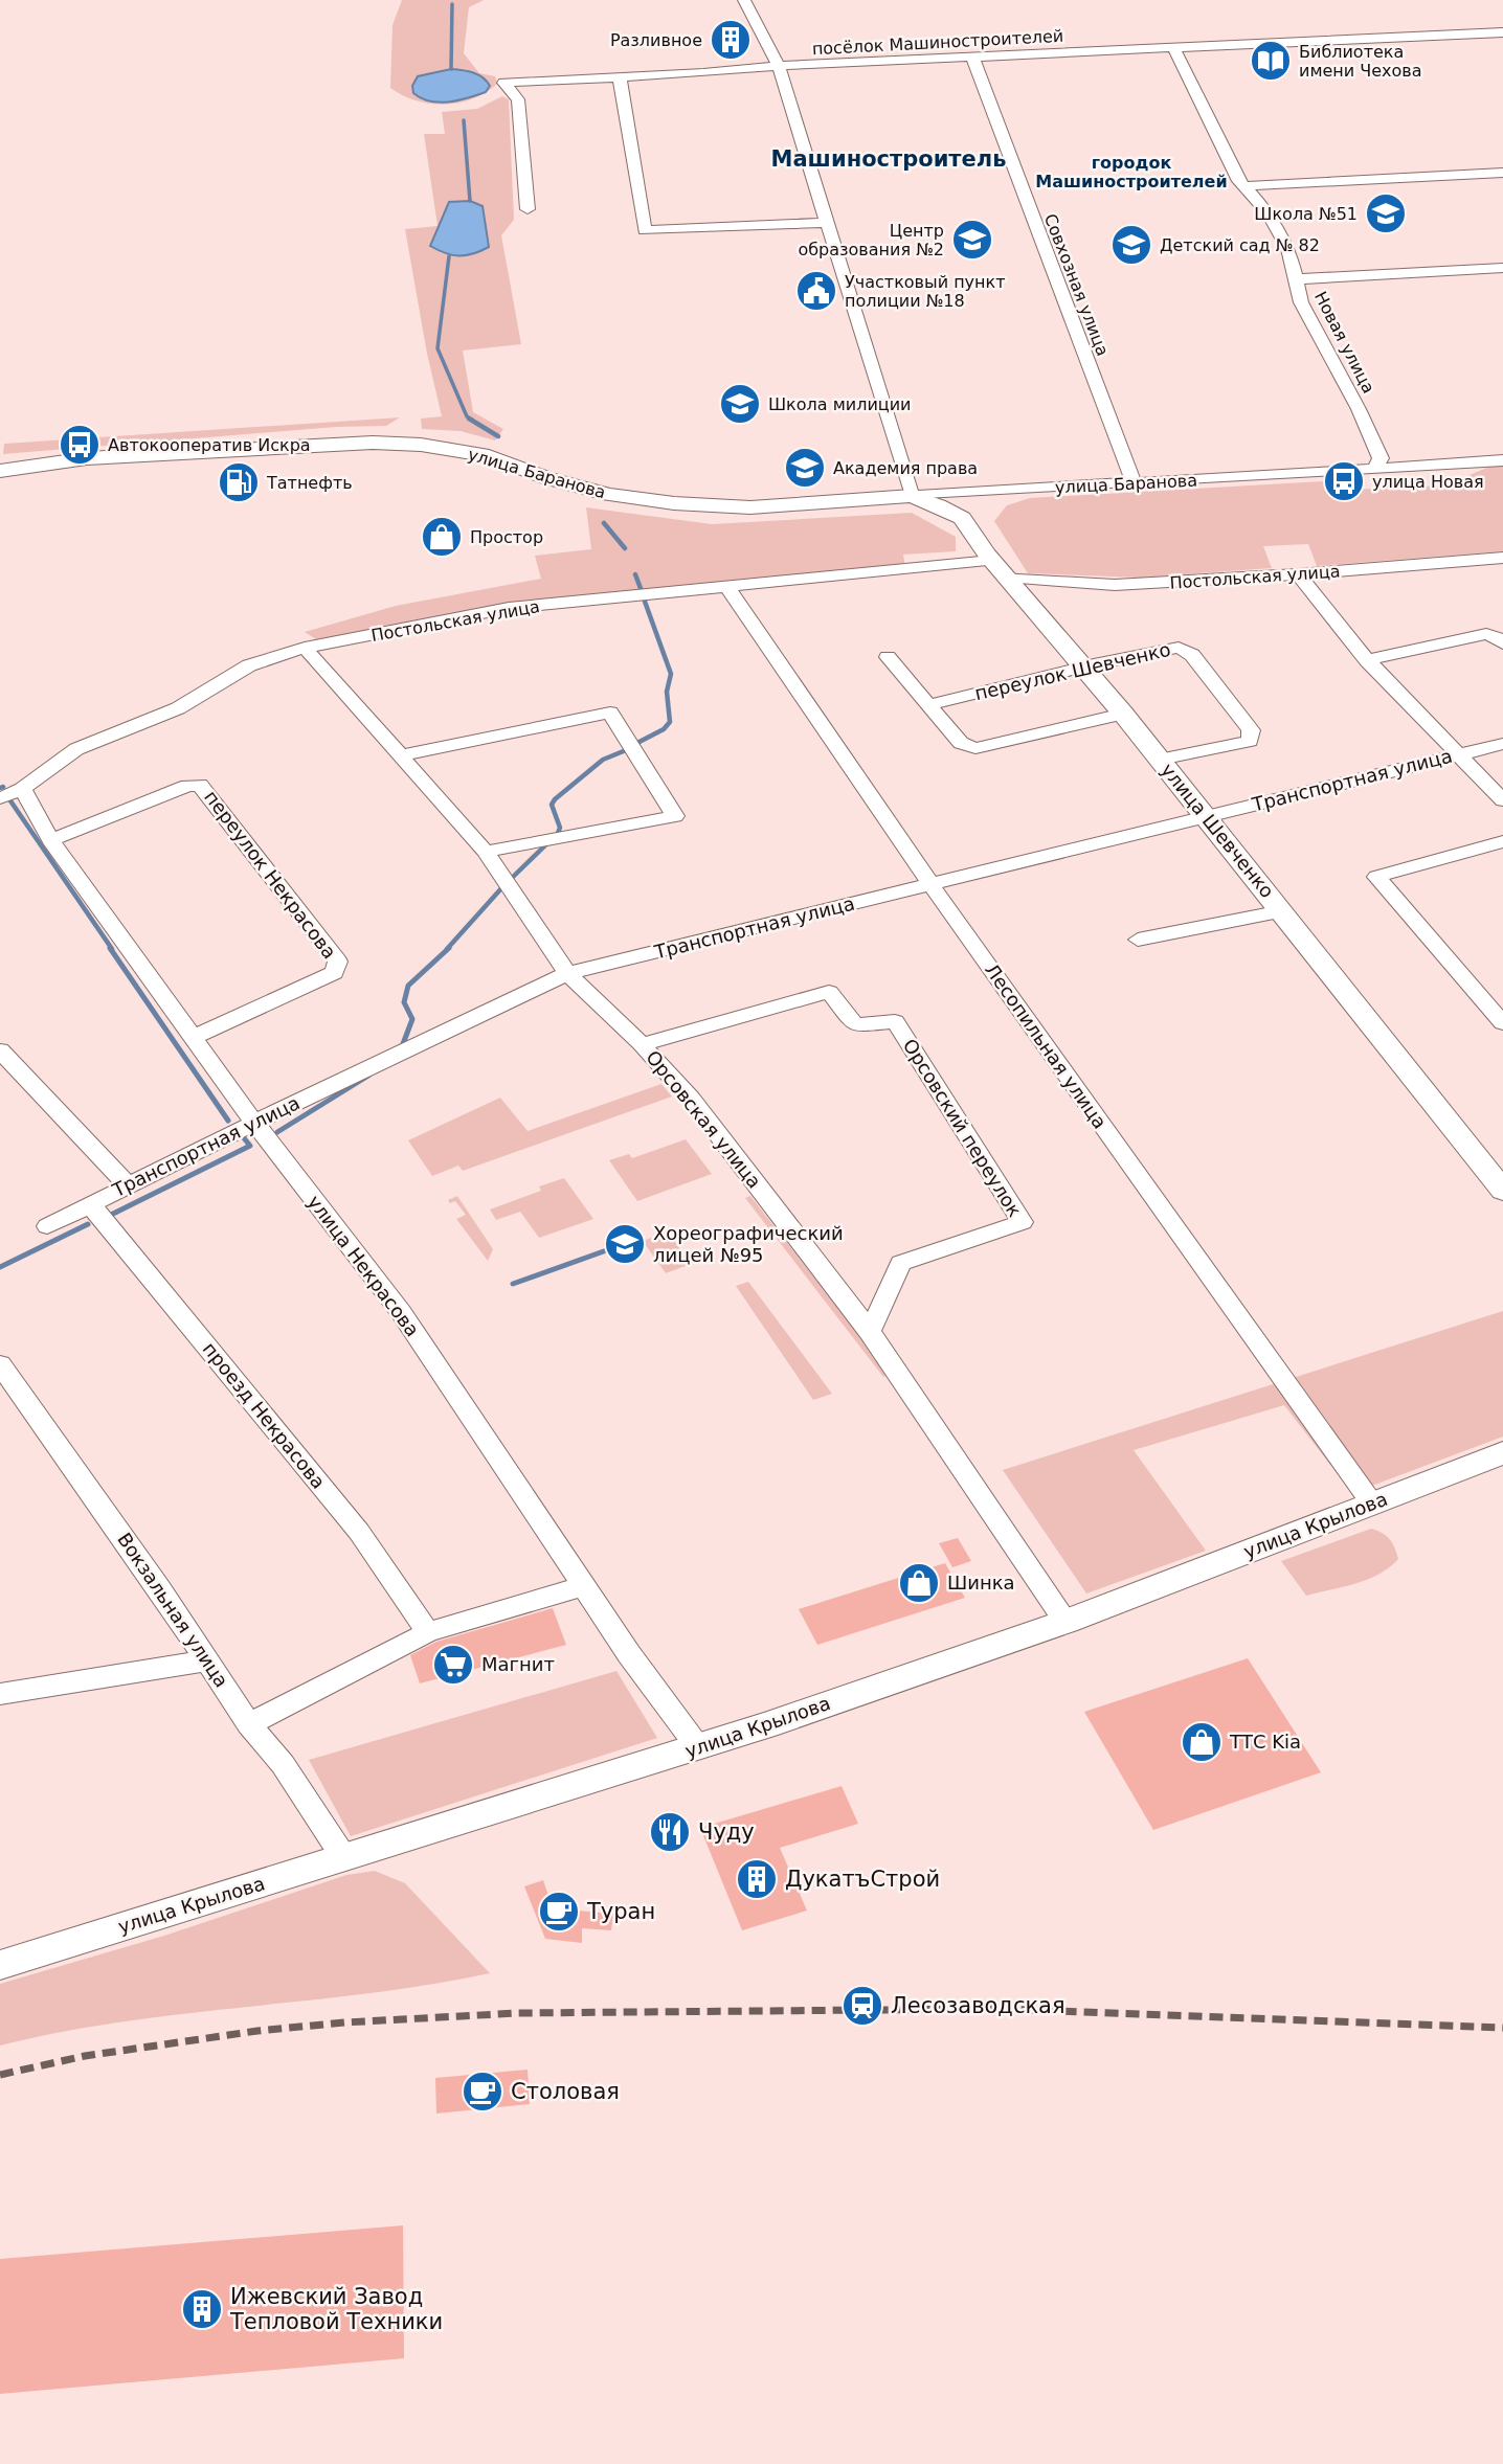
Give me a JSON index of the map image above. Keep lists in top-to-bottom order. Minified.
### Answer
{"streets":{"main road":["улица Баранова","улица Шевченко","улица Крылова"],"street":["посёлок Машиностроителей","Совхозная улица","Новая улица","Постольская улица","переулок Шевченко","Транспортная улица","переулок Некрасова","Лесопильная улица","Орсовская улица","Орсовский переулок","улица Некрасова","проезд Некрасова","Вокзальная улица"]},"crossings":[["посёлок Машиностроителей","Совхозная улица"],["посёлок Машиностроителей","Новая улица"],["Совхозная улица","улица Баранова"],["Новая улица","улица Баранова"],["Постольская улица","улица Шевченко"],["Постольская улица","Лесопильная улица"],["Постольская улица","Орсовская улица"],["Постольская улица","улица Некрасова"],["переулок Шевченко","улица Шевченко"],["Транспортная улица","улица Шевченко"],["Транспортная улица","Лесопильная улица"],["Транспортная улица","Орсовская улица"],["Транспортная улица","улица Некрасова"],["Транспортная улица","проезд Некрасова"],["переулок Некрасова","улица Некрасова"],["Лесопильная улица","улица Крылова"],["Орсовская улица","Орсовский переулок"],["Орсовская улица","улица Крылова"],["улица Некрасова","улица Крылова"],["улица Крылова","Вокзальная улица"]],"districts":["Машиностроитель","городок Машиностроителей"],"places":{"building":["Разливное","ДукатъСтрой","Ижевский Завод Тепловой Техники"],"library":["Библиотека имени Чехова"],"school or university":["Школа №51","Центр образования №2","Детский сад № 82","Школа милиции","Академия права","Хореографический лицей №95"],"public building":["Участковый пункт полиции №18"],"bus stop":["Автокооператив Искра","улица Новая"],"fuel station":["Татнефть"],"shop":["Простор","Шинка","ТТС Kia"],"supermarket":["Магнит"],"restaurant":["Чуду"],"cafe":["Туран","Столовая"],"station":["Лесозаводская"]}}
